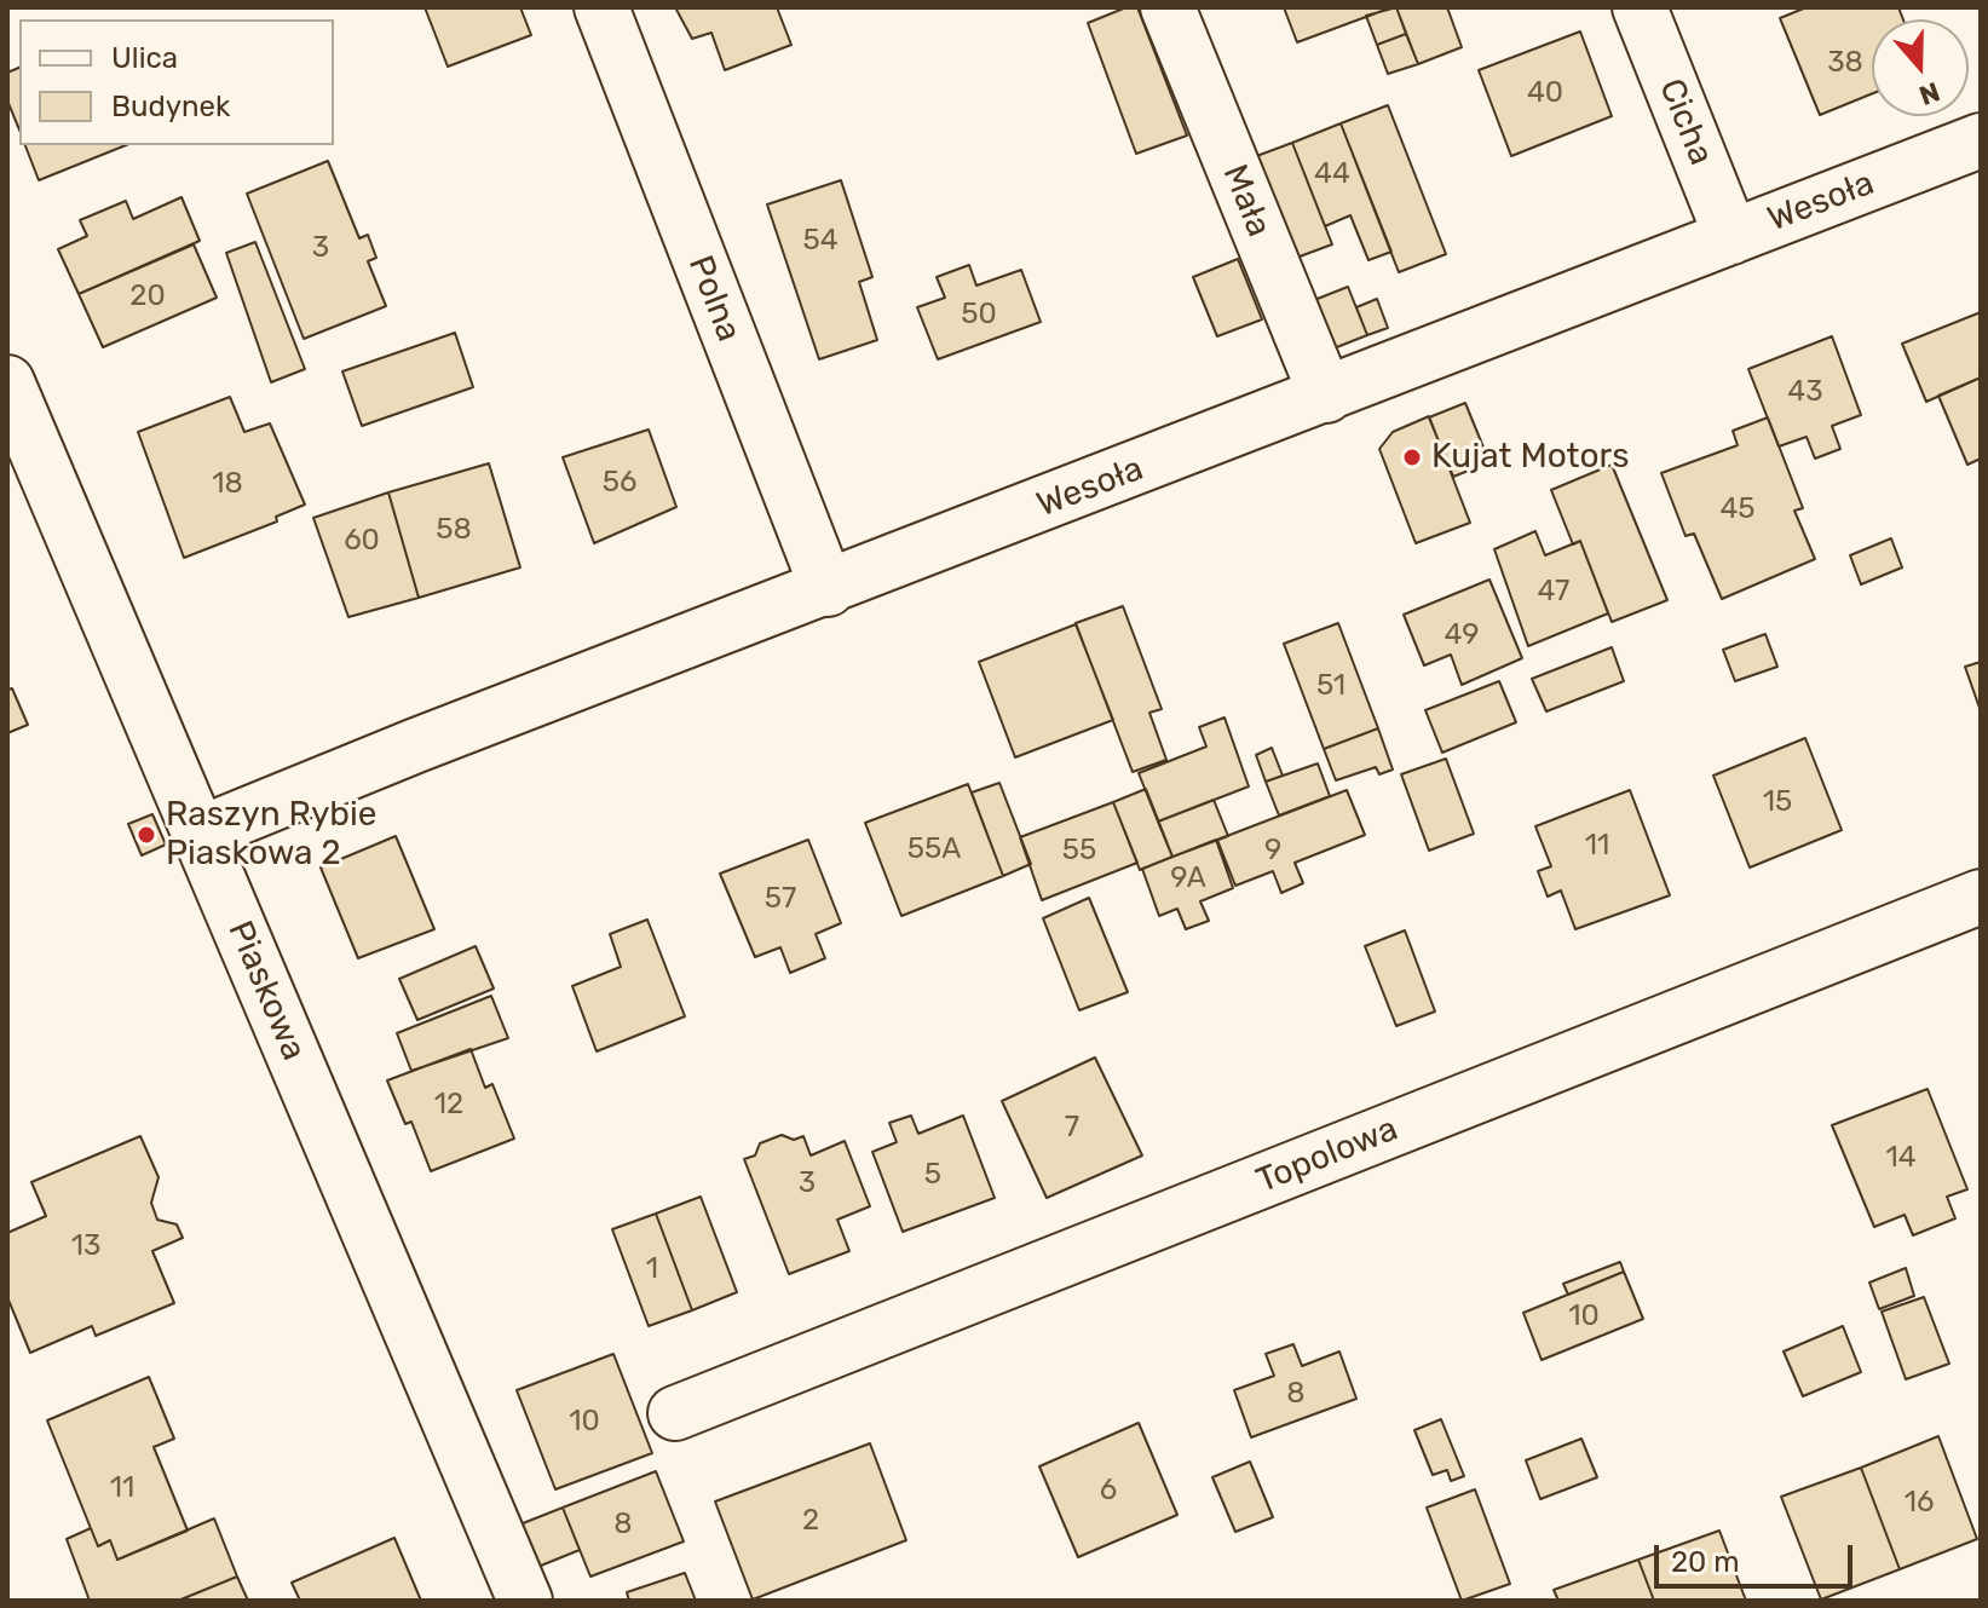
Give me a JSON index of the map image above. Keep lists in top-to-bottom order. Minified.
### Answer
{"streets":{"street":["Cicha","Mała","Wesoła","Polna","Piaskowa","Topolowa"]},"crossings":[["Cicha","Wesoła"],["Mała","Wesoła"],["Wesoła","Polna"],["Wesoła","Piaskowa"]],"places":["Kujat Motors","Raszyn Rybie Piaskowa 2"],"house_numbers":["38","40","44","54","3","20","50","43","56","18","45","58","60","47","49","51","15","11","55A","55","9","9A","57","12","7","14","5","3","13","1","10","8","10","11","6","16","2","8"],"legend":["Ulica","Budynek"],"scale_bar":"20 m","north":"bottom"}
